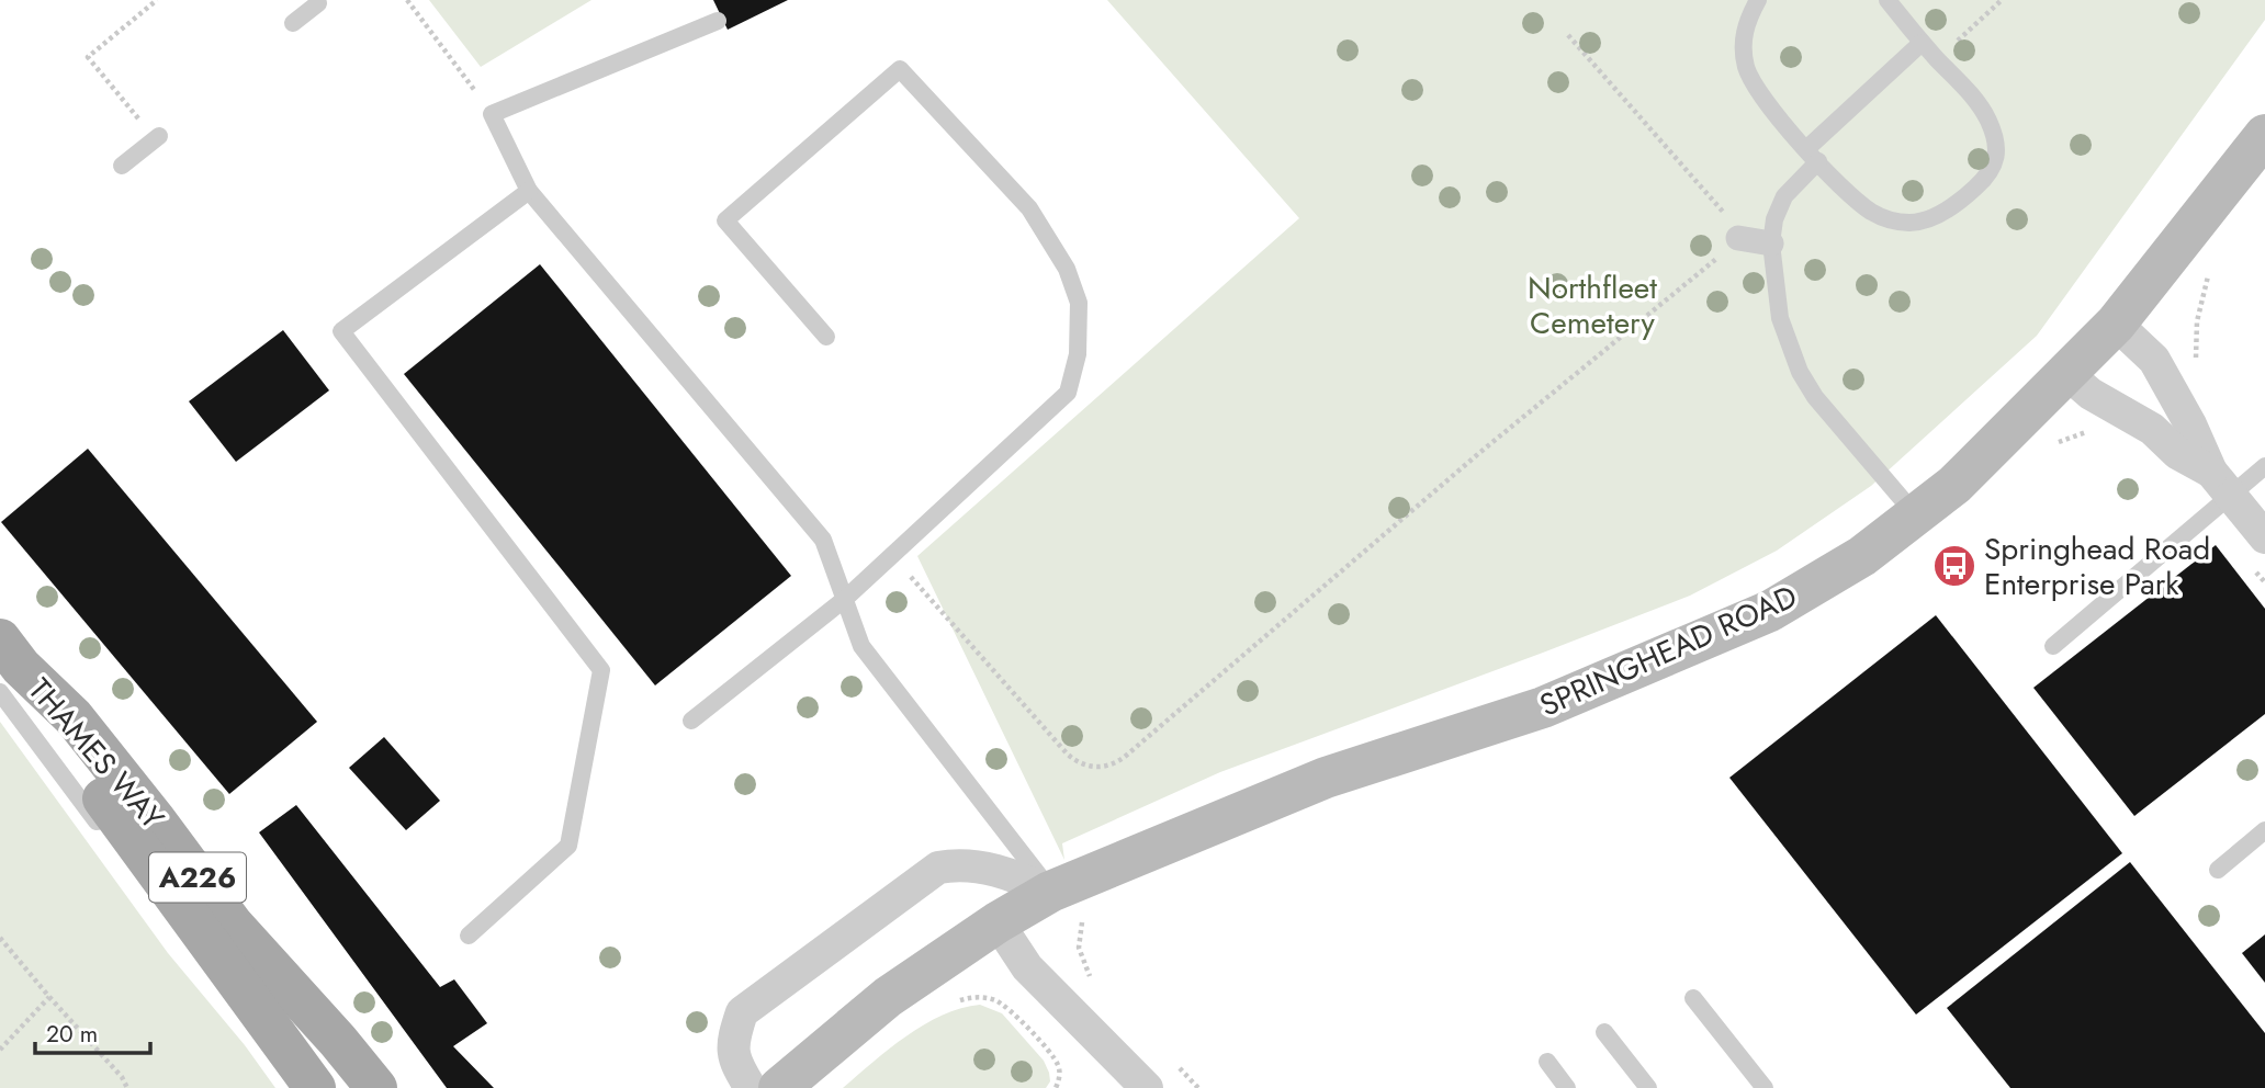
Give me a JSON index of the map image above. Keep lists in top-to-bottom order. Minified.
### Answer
{"streets":{"main road":["SPRINGHEAD ROAD","THAMES WAY","A226"]},"parks":["Northfleet Cemetery"],"places":{"bus stop":["Springhead Road Enterprise Park"]},"scale_bar":"20 m"}
